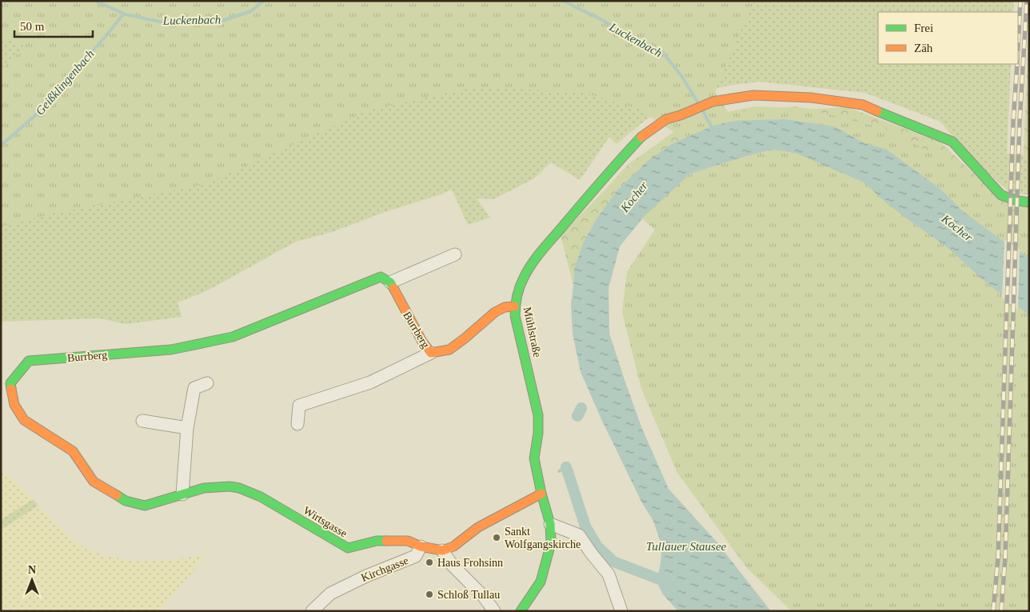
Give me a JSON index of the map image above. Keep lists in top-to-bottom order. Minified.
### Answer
{"streets":{"street":["Burrberg","Mühlstraße","Wirtsgasse","Kirchgasse"]},"crossings":[["Burrberg","Mühlstraße"],["Burrberg","Wirtsgasse"],["Wirtsgasse","Kirchgasse"]],"water":["Luckenbach","Geißklingenbach","Kocher","Tullauer Stausee"],"places":["Sankt Wolfgangskirche","Haus Frohsinn","Schloß Tullau"],"legend":["Frei","Zäh"],"scale_bar":"50 m","north":"top"}
